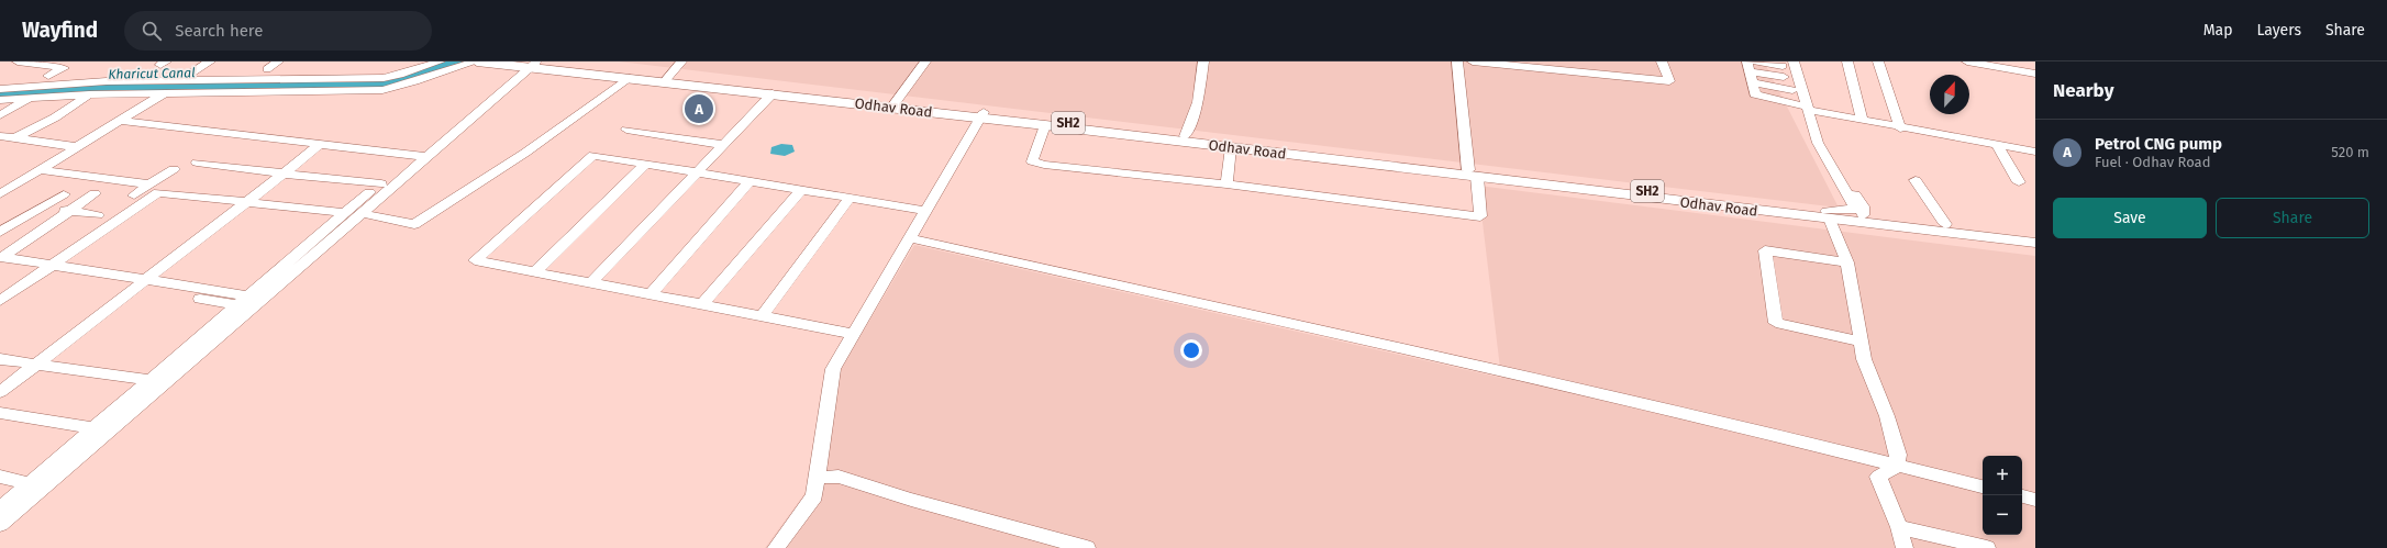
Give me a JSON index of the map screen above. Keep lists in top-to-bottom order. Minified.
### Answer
{"streets":{"main road":["Odhav Road","SH2"]},"crossings":[["Odhav Road","SH2"]],"water":["Kharicut Canal"],"north":"top","page":{"header":"Wayfind","search":"Search here","nav":["Map","Layers","Share"],"heading":"Nearby","pins":"A","list":[{"mark":"A","name":"Petrol CNG pump","note":"Fuel · Odhav Road","value":"520 m"}],"buttons":["Save","Share"],"map_buttons":["+","−"]}}
